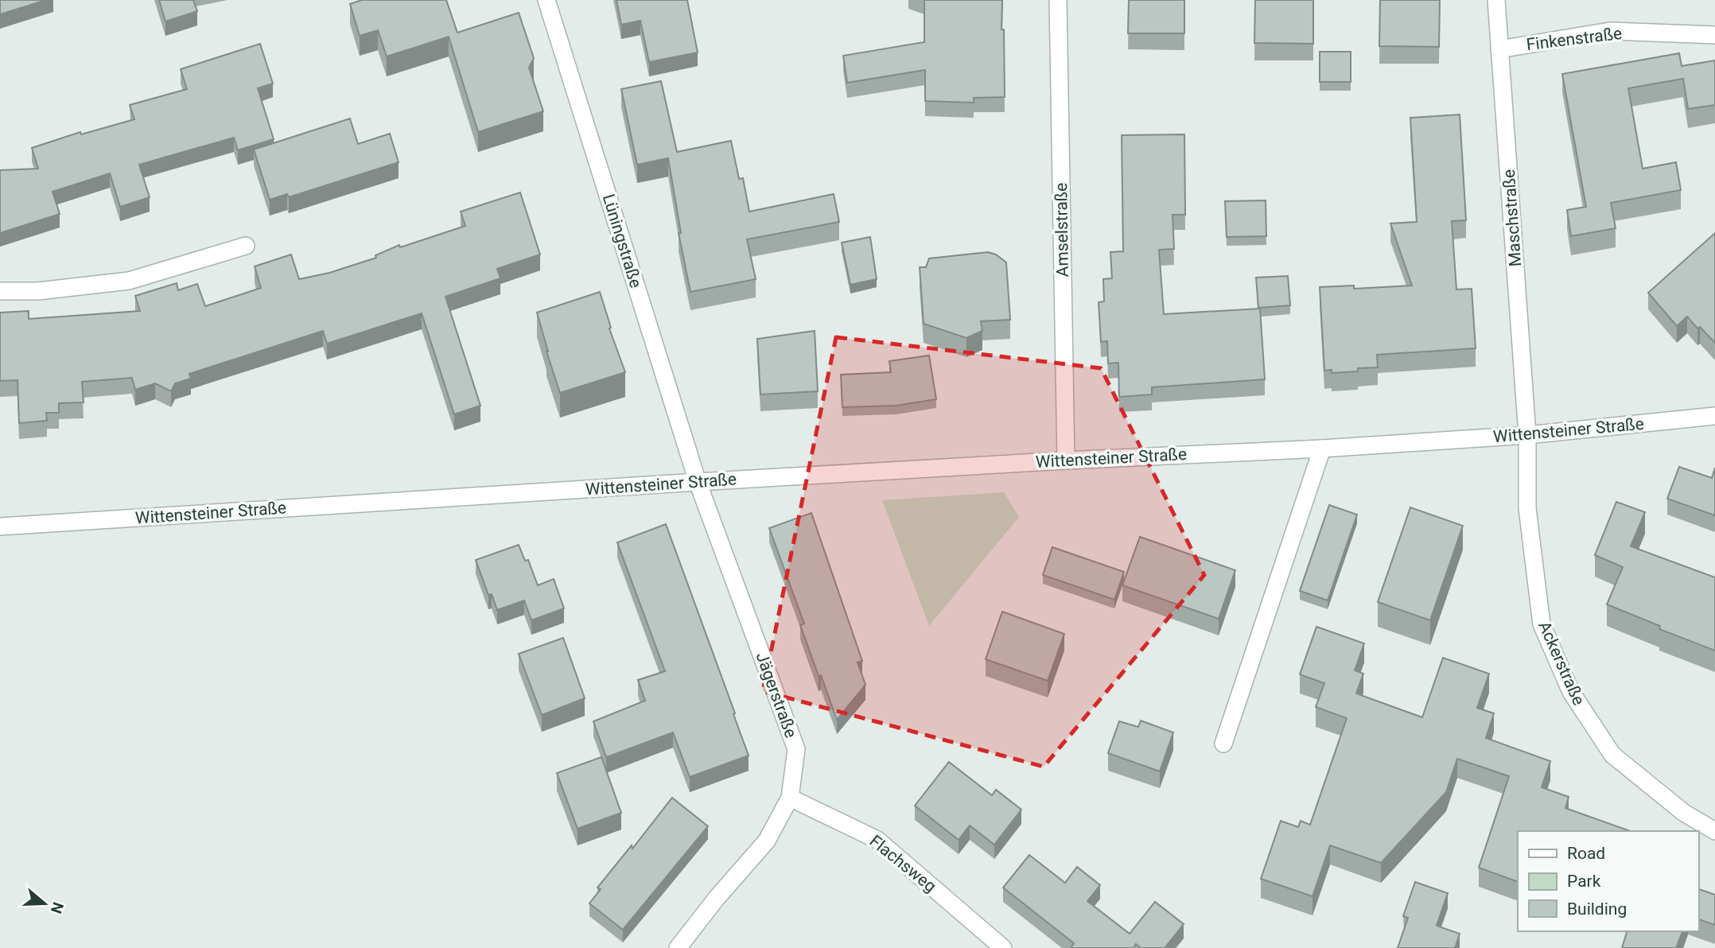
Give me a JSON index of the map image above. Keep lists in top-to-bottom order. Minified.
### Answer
{"streets":{"street":["Finkenstraße","Maschstraße","Amselstraße","Lüningstraße","Wittensteiner Straße","Ackerstraße","Jägerstraße","Flachsweg"]},"crossings":[["Finkenstraße","Maschstraße"],["Maschstraße","Wittensteiner Straße"],["Maschstraße","Ackerstraße"],["Amselstraße","Wittensteiner Straße"],["Lüningstraße","Wittensteiner Straße"],["Lüningstraße","Jägerstraße"],["Wittensteiner Straße","Ackerstraße"],["Wittensteiner Straße","Jägerstraße"],["Jägerstraße","Flachsweg"]],"legend":["Road","Park","Building"],"north":"right"}
